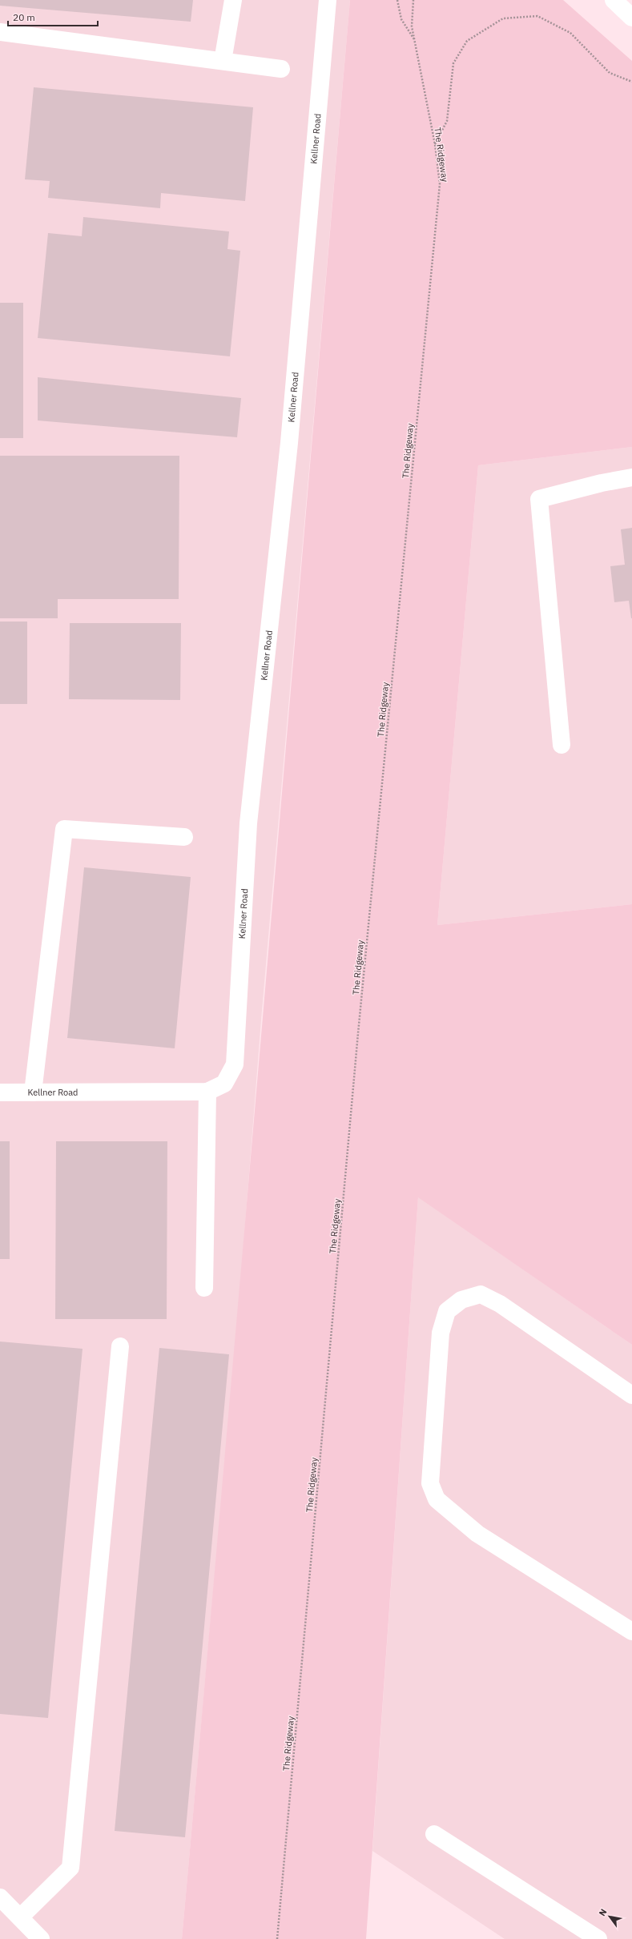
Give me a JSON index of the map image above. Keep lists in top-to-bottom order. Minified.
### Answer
{"streets":{"street":["Kellner Road"],"path":["The Ridgeway"]},"scale_bar":"20 m","north":"top left"}
